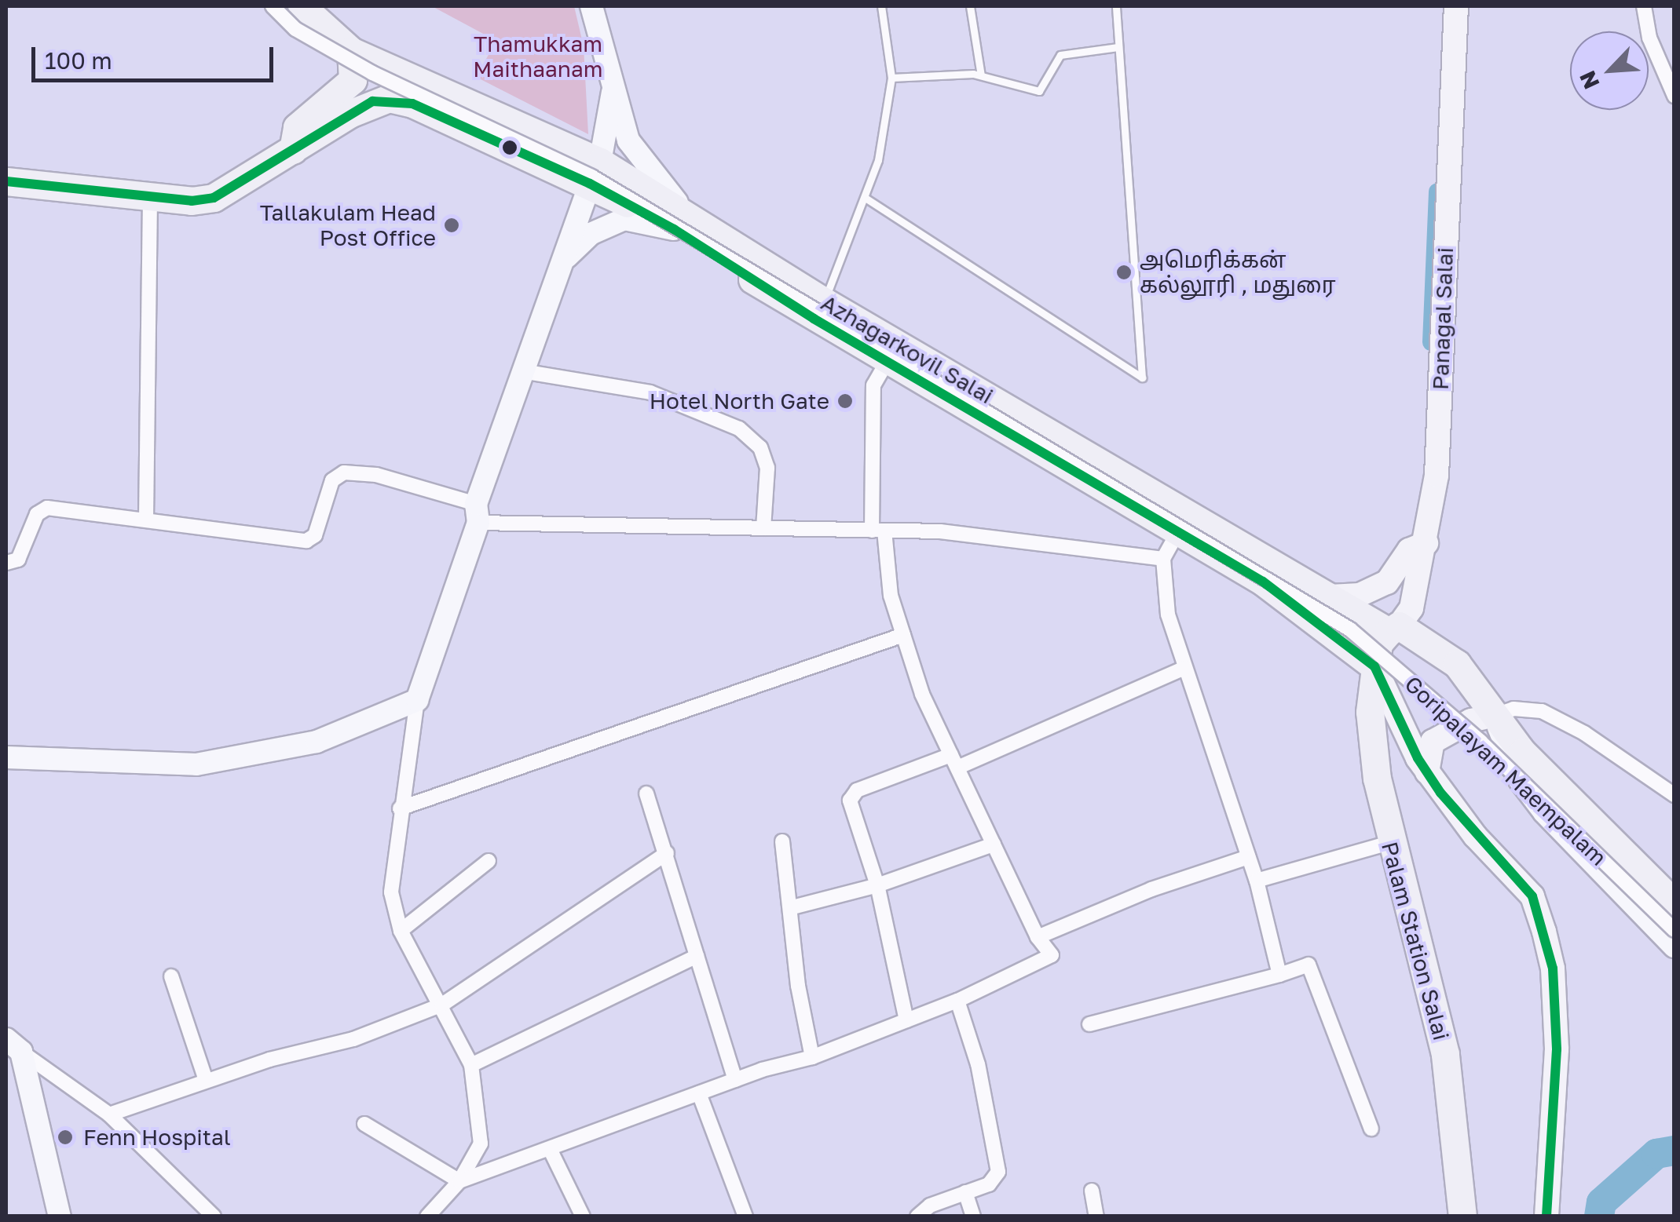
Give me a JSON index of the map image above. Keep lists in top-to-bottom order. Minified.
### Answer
{"streets":{"highway":["Azhagarkovil Salai","Palam Station Salai"],"main road":["Panagal Salai"],"street":["Goripalayam Maempalam"]},"crossings":[["Panagal Salai","Azhagarkovil Salai"],["Panagal Salai","Palam Station Salai"],["Azhagarkovil Salai","Palam Station Salai"]],"parks":["Thamukkam Maithaanam"],"places":["Tallakulam Head Post Office","அமெரிக்கன் கல்லூரி , மதுரை","Hotel North Gate","Fenn Hospital"],"scale_bar":"100 m","north":"bottom left"}
